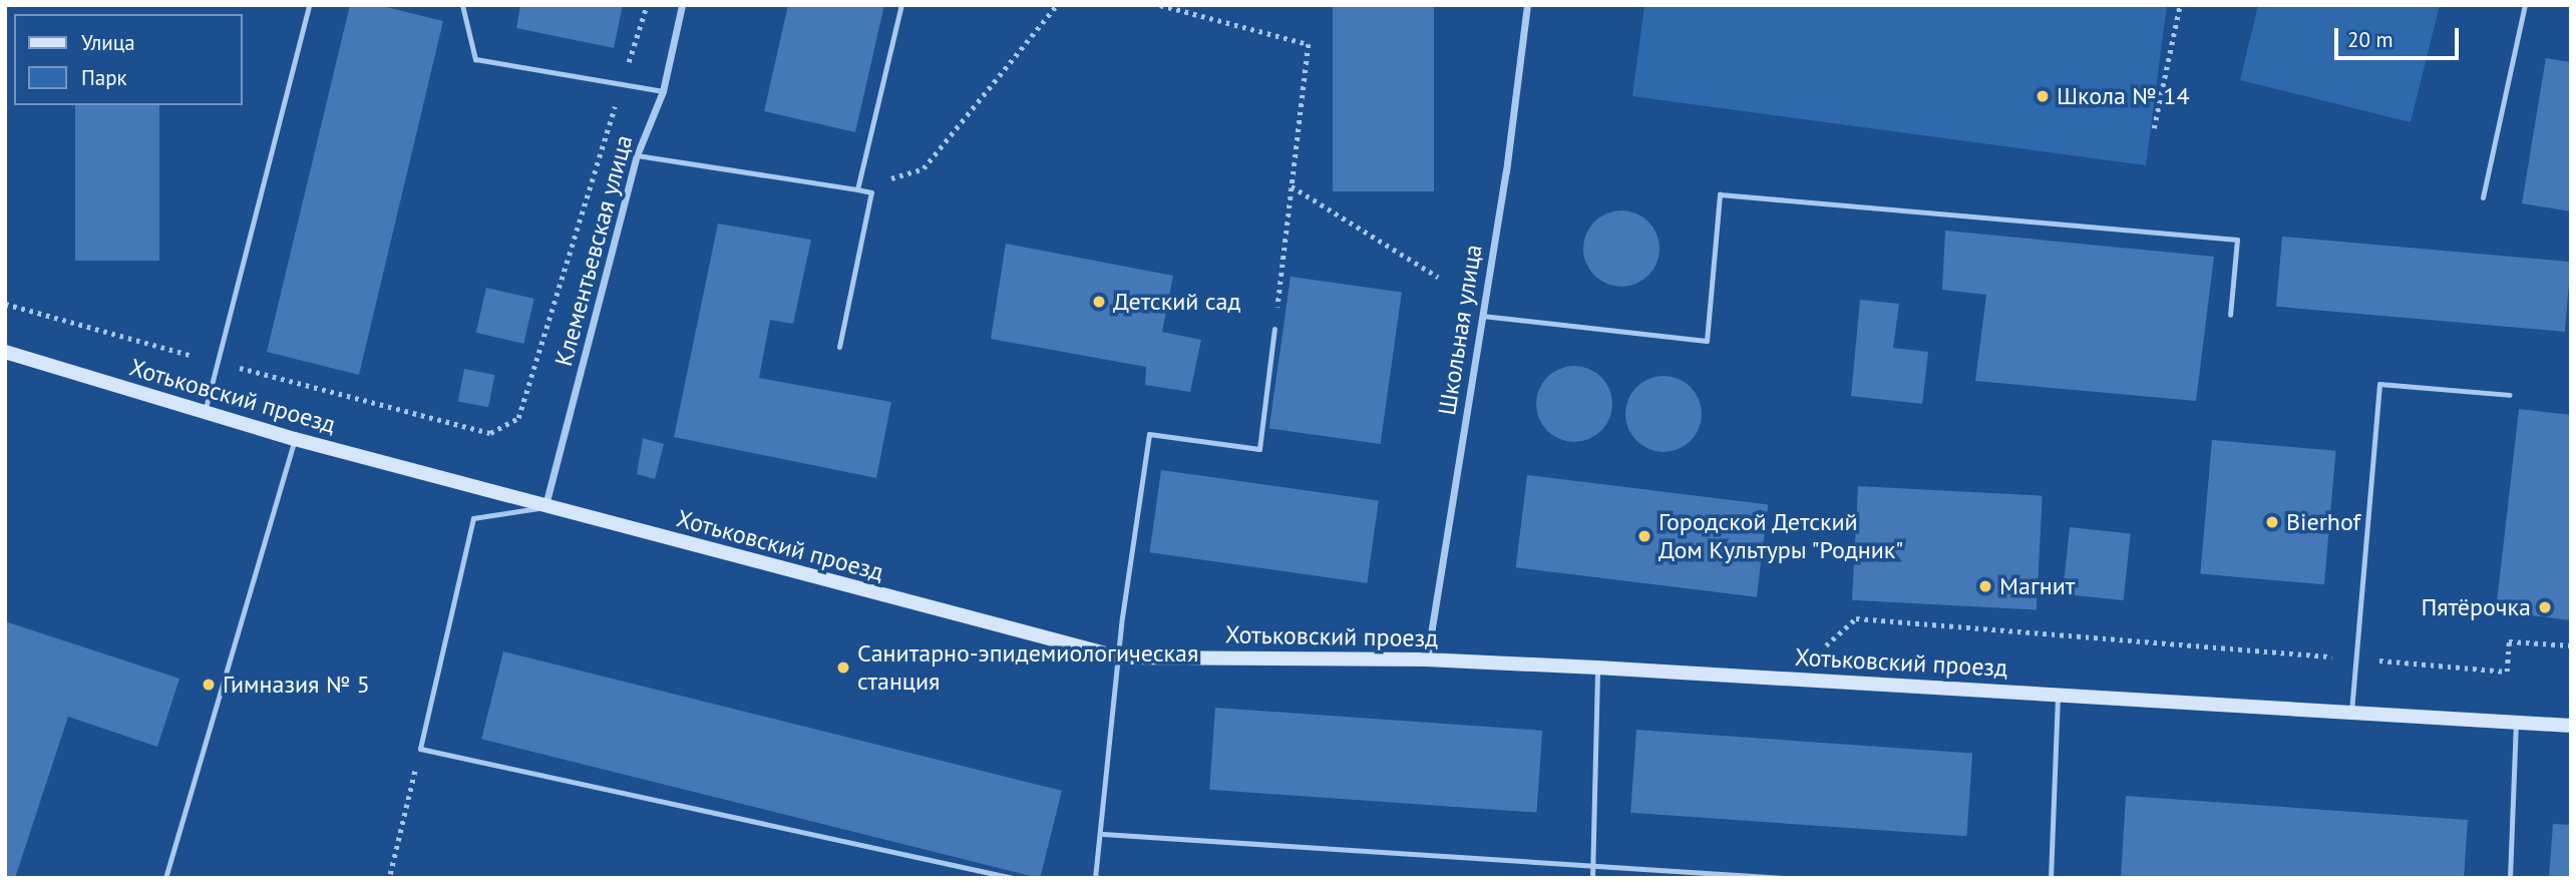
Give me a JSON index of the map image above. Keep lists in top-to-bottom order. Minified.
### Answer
{"streets":{"main road":["Хотьковский проезд"],"street":["Клементьевская улица","Школьная улица"]},"crossings":[["Клементьевская улица","Хотьковский проезд"],["Школьная улица","Хотьковский проезд"]],"places":["Школа № 14","Детский сад","Bierhof","Городской Детский Дом Культуры \"Родник\"","Магнит","Пятёрочка","Санитарно-эпидемиологическая станция","Гимназия № 5"],"legend":["Улица","Парк"],"scale_bar":"20 m"}
